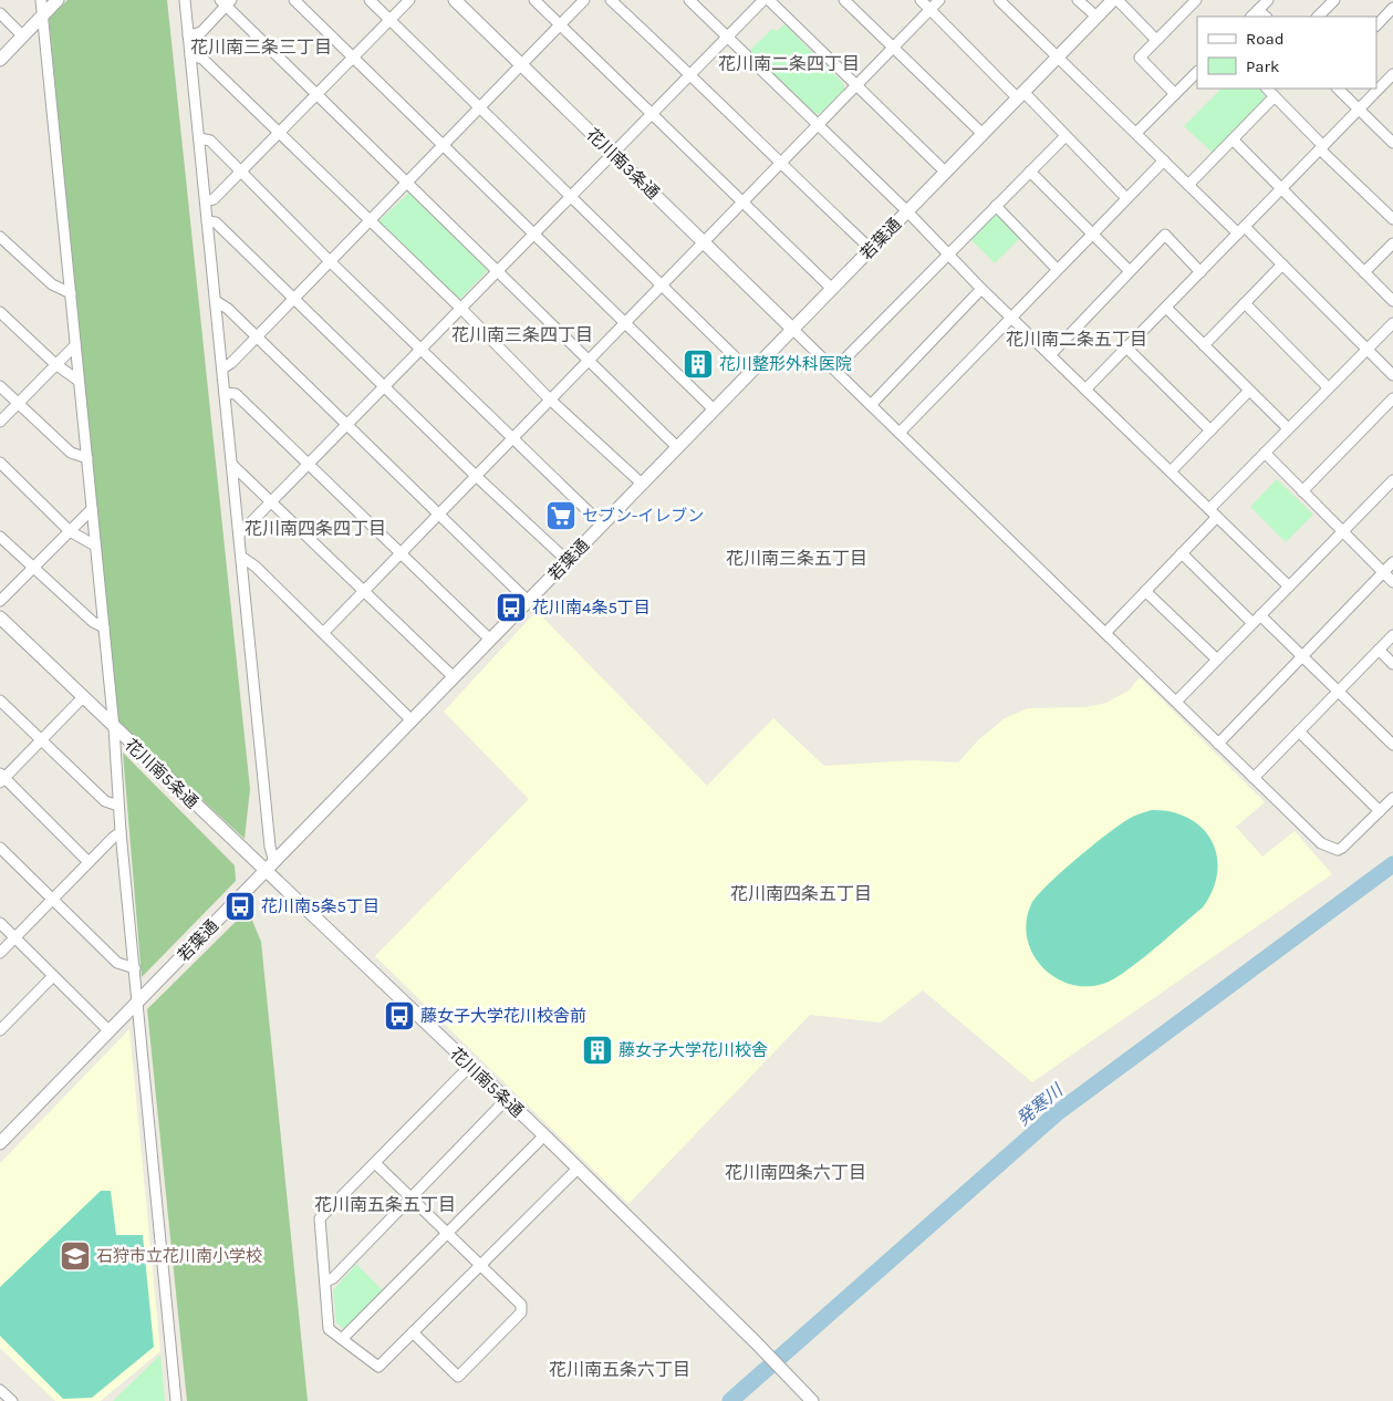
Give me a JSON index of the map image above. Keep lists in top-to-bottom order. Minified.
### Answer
{"streets":{"street":["花川南3条通","若葉通","花川南5条通"]},"crossings":[["花川南3条通","若葉通"],["若葉通","花川南5条通"]],"districts":["花川南三条三丁目","花川南二条四丁目","花川南三条四丁目","花川南二条五丁目","花川南四条四丁目","花川南三条五丁目","花川南四条五丁目","花川南四条六丁目","花川南五条五丁目","花川南五条六丁目"],"water":["発寒川"],"places":{"building":["花川整形外科医院","藤女子大学花川校舎"],"supermarket":["セブン-イレブン"],"bus stop":["花川南4条5丁目","花川南5条5丁目","藤女子大学花川校舎前"],"school or university":["石狩市立花川南小学校"]},"legend":["Road","Park"]}
